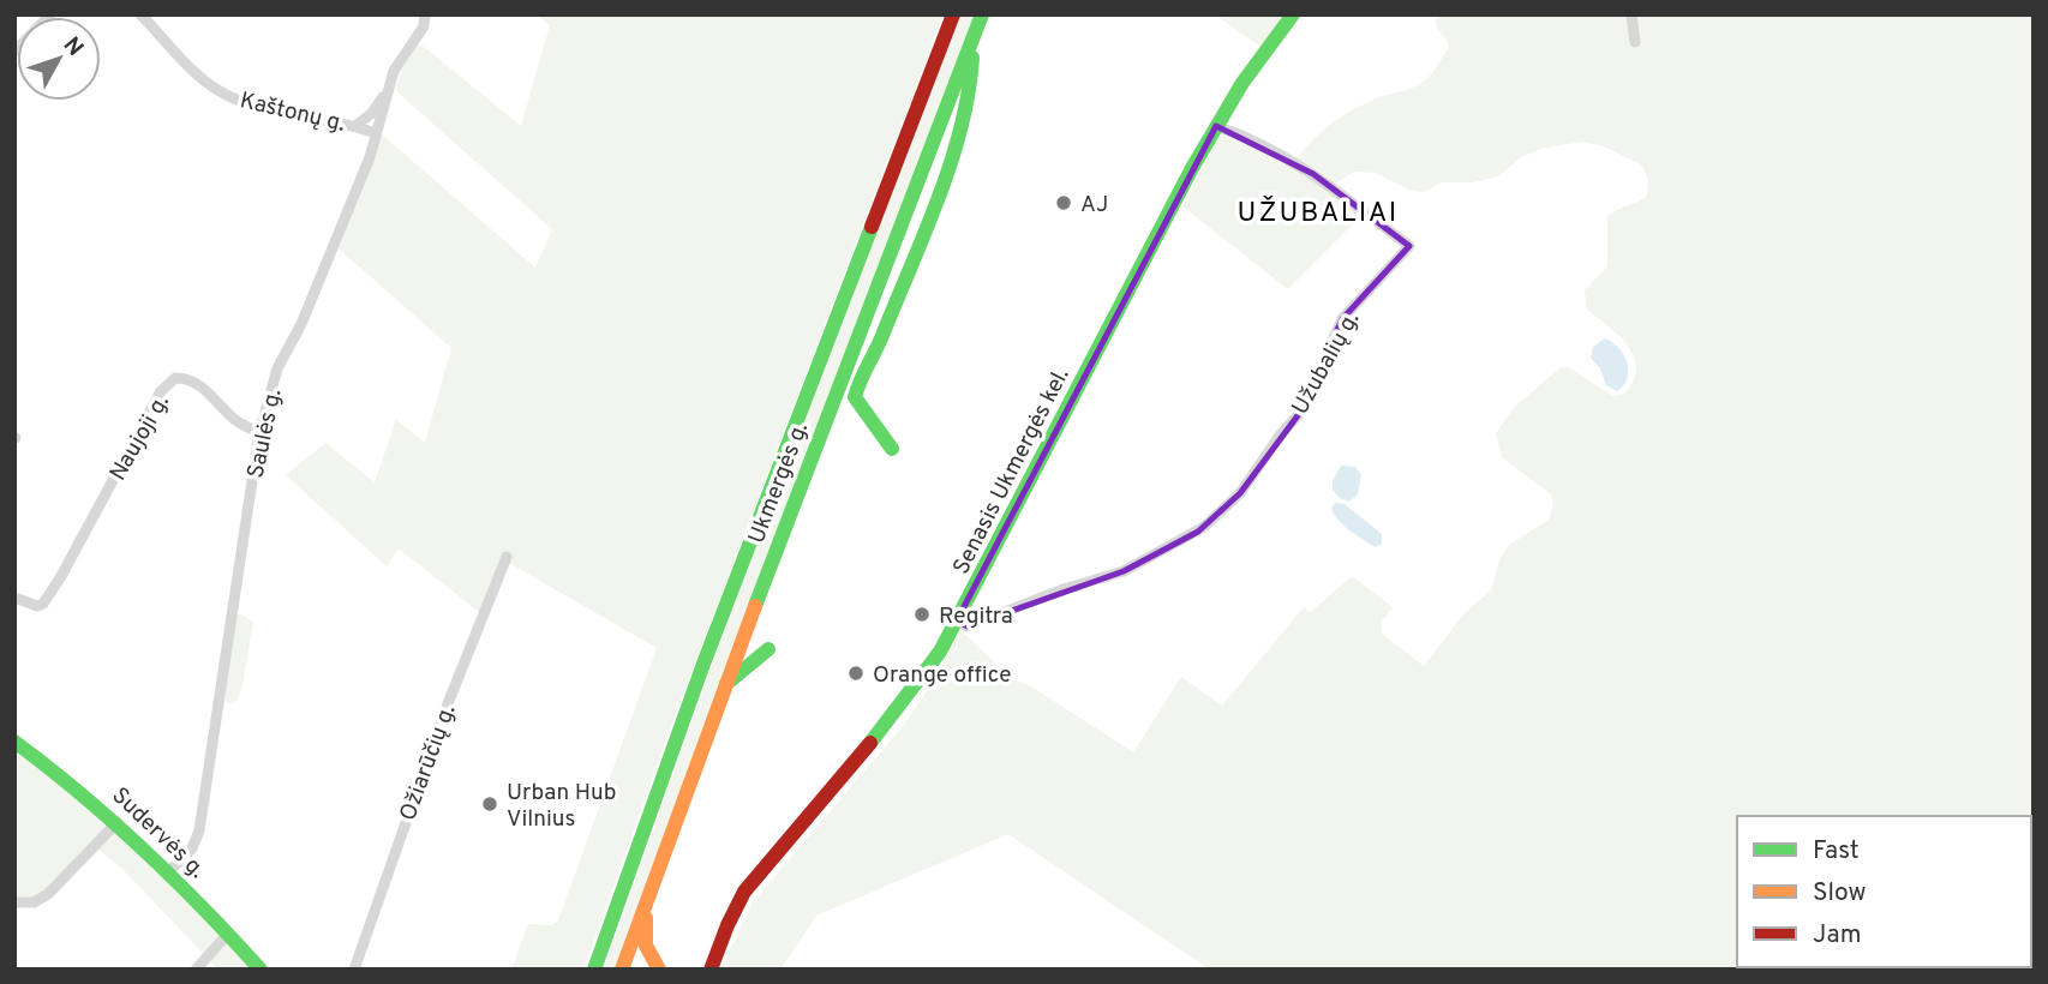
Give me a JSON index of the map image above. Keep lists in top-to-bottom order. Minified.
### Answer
{"streets":{"main road":["Senasis Ukmergės kel.","Ukmergės g.","Sudervės g."],"street":["Kaštonų g.","Užubalių g.","Saulės g.","Naujoji g.","Ožiarūčių g."]},"crossings":[["Kaštonų g.","Saulės g."],["Užubalių g.","Senasis Ukmergės kel."],["Saulės g.","Naujoji g."],["Saulės g.","Sudervės g."]],"districts":["UŽUBALIAI"],"places":["AJ","Regitra","Orange office","Urban Hub Vilnius"],"legend":["Fast","Slow","Jam"],"north":"top right"}
